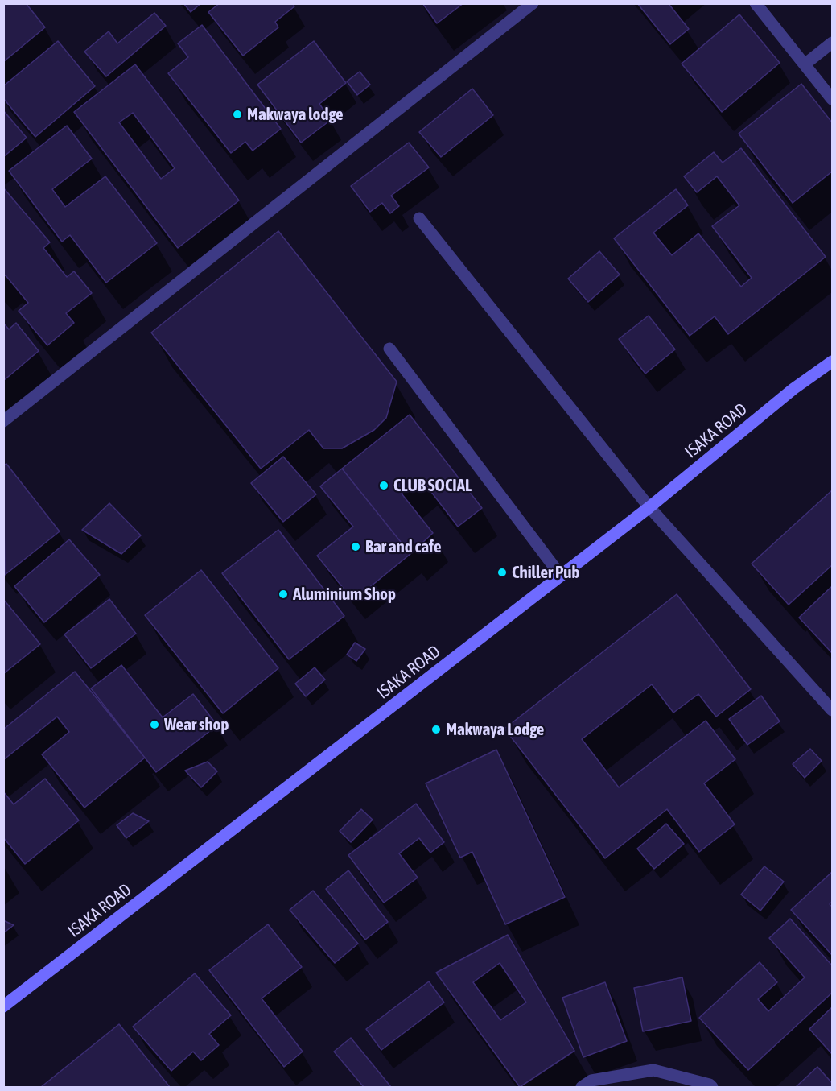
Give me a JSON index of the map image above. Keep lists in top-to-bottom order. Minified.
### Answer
{"streets":{"street":["ISAKA ROAD"]},"places":["Makwaya lodge","CLUB SOCIAL","Bar and cafe","Chiller Pub","Aluminium Shop","Wear shop","Makwaya Lodge"]}
